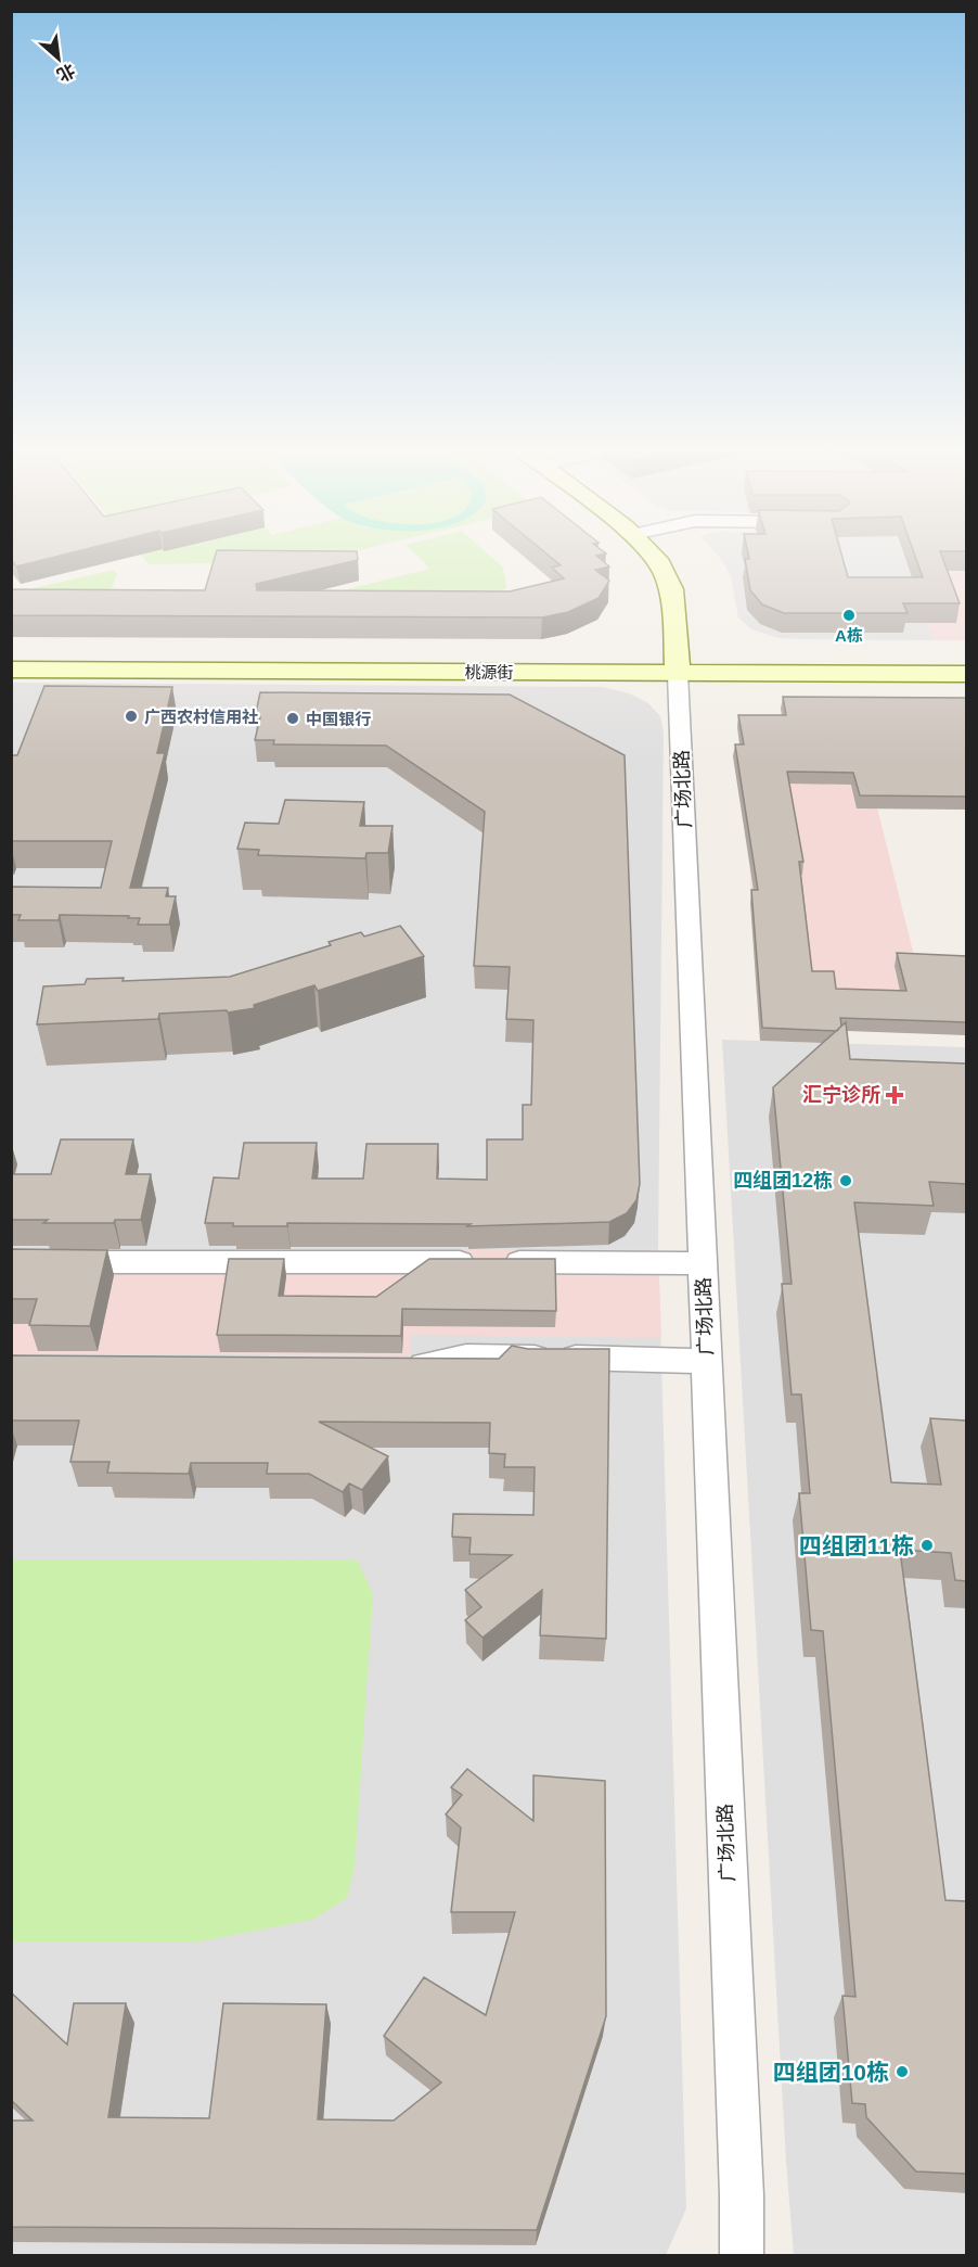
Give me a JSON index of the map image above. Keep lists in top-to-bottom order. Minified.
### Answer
{"streets":{"main road":["桃源街","广场北路"]},"crossings":[["桃源街","广场北路"]],"places":{"other":["A栋","广西农村信用社","中国银行","四组团12栋","四组团11栋","四组团10栋"],"health":["汇宁诊所"]},"north":"bottom right"}
